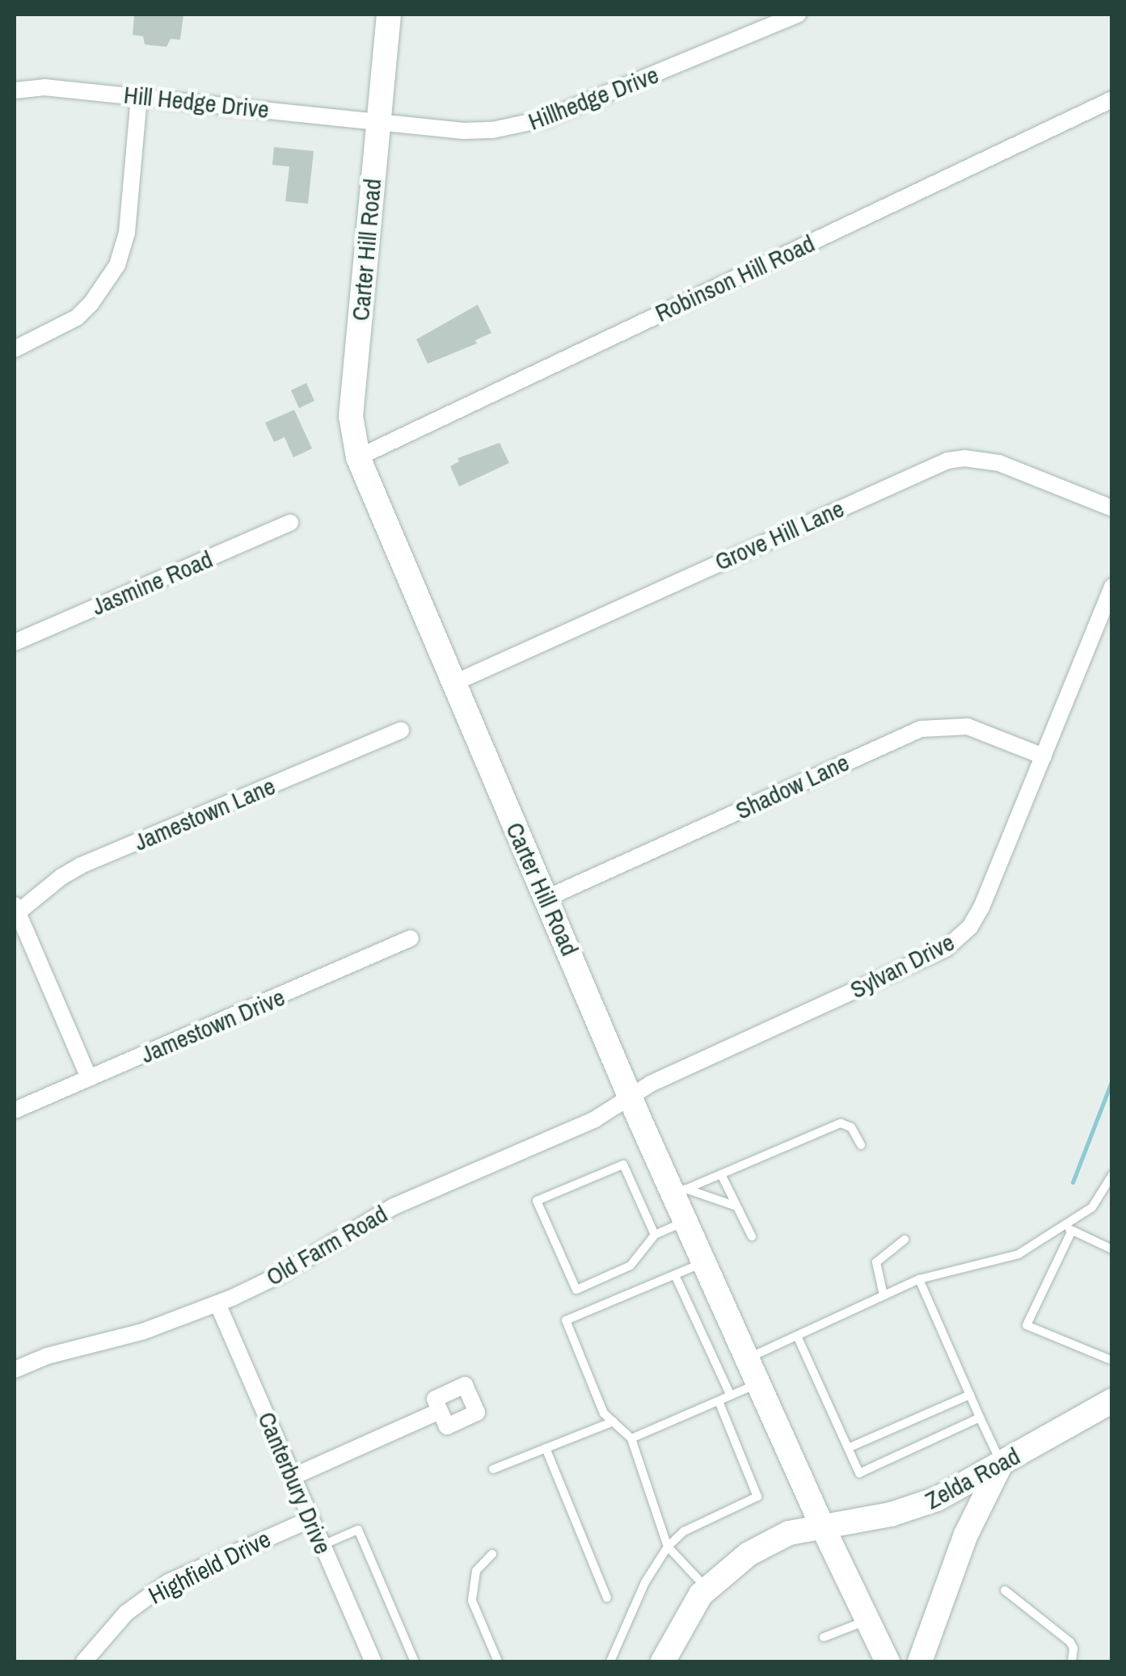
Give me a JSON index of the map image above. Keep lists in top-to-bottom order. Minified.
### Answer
{"streets":{"main road":["Carter Hill Road","Zelda Road"],"street":["Hillhedge Drive","Hill Hedge Drive","Robinson Hill Road","Grove Hill Lane","Jasmine Road","Shadow Lane","Jamestown Lane","Sylvan Drive","Jamestown Drive","Old Farm Road","Canterbury Drive","Highfield Drive"]},"crossings":[["Hillhedge Drive","Hill Hedge Drive"],["Hillhedge Drive","Carter Hill Road"],["Hill Hedge Drive","Carter Hill Road"],["Carter Hill Road","Robinson Hill Road"],["Carter Hill Road","Grove Hill Lane"],["Carter Hill Road","Shadow Lane"],["Carter Hill Road","Sylvan Drive"],["Carter Hill Road","Old Farm Road"],["Carter Hill Road","Zelda Road"],["Shadow Lane","Sylvan Drive"],["Sylvan Drive","Old Farm Road"],["Old Farm Road","Canterbury Drive"],["Canterbury Drive","Highfield Drive"]]}
